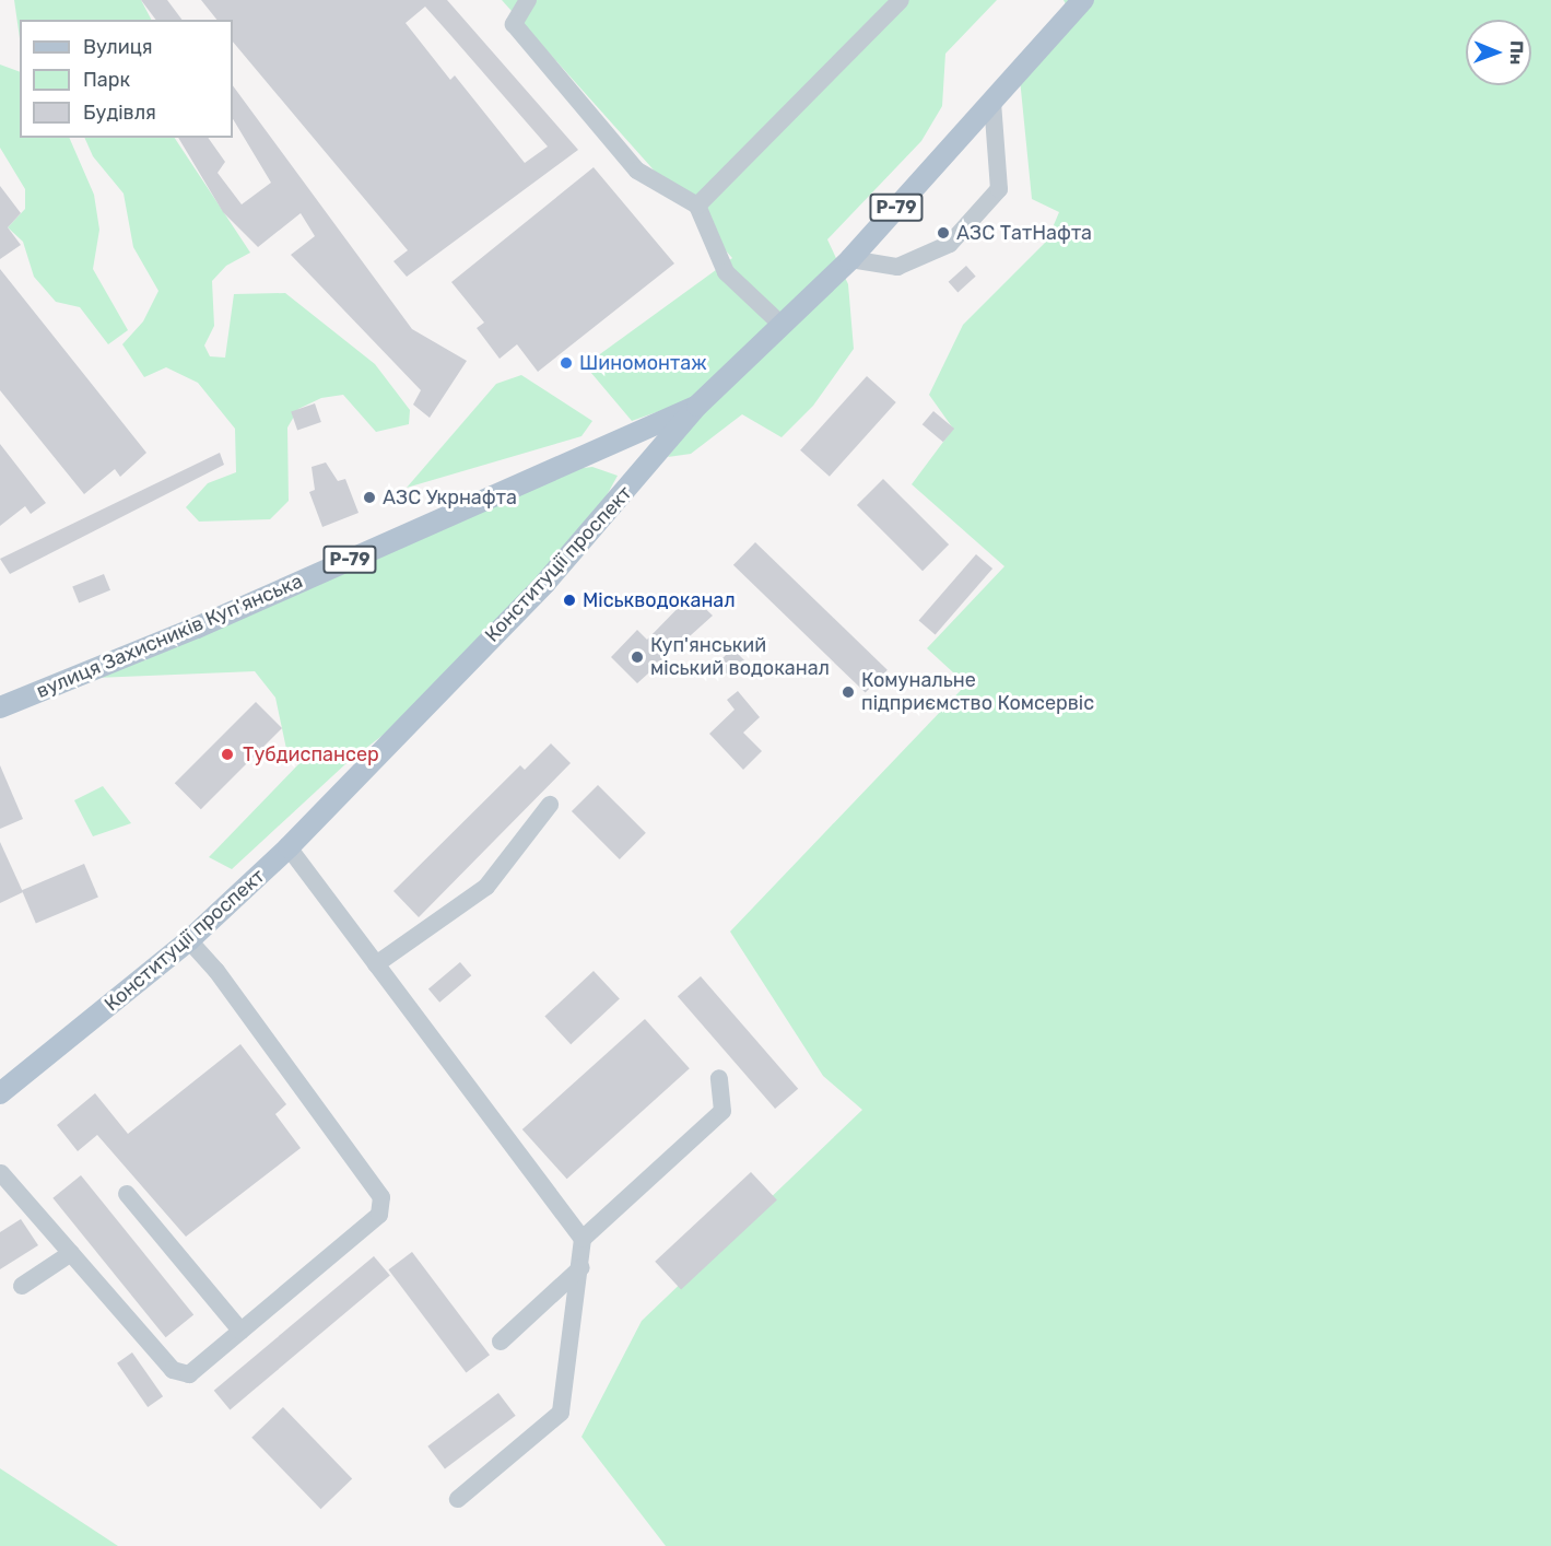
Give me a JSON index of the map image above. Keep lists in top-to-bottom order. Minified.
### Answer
{"streets":{"main road":["Р-79","Конституції проспект","вулиця Захисників Куп'янська"]},"crossings":[["Конституції проспект","вулиця Захисників Куп'янська"]],"places":["АЗС ТатНафта","Шиномонтаж","АЗС Укрнафта","Міськводоканал","Куп'янський міський водоканал","Комунальне пiдприємство Комсервiс","Тубдиспансер"],"legend":["Вулиця","Парк","Будівля"],"north":"right"}
